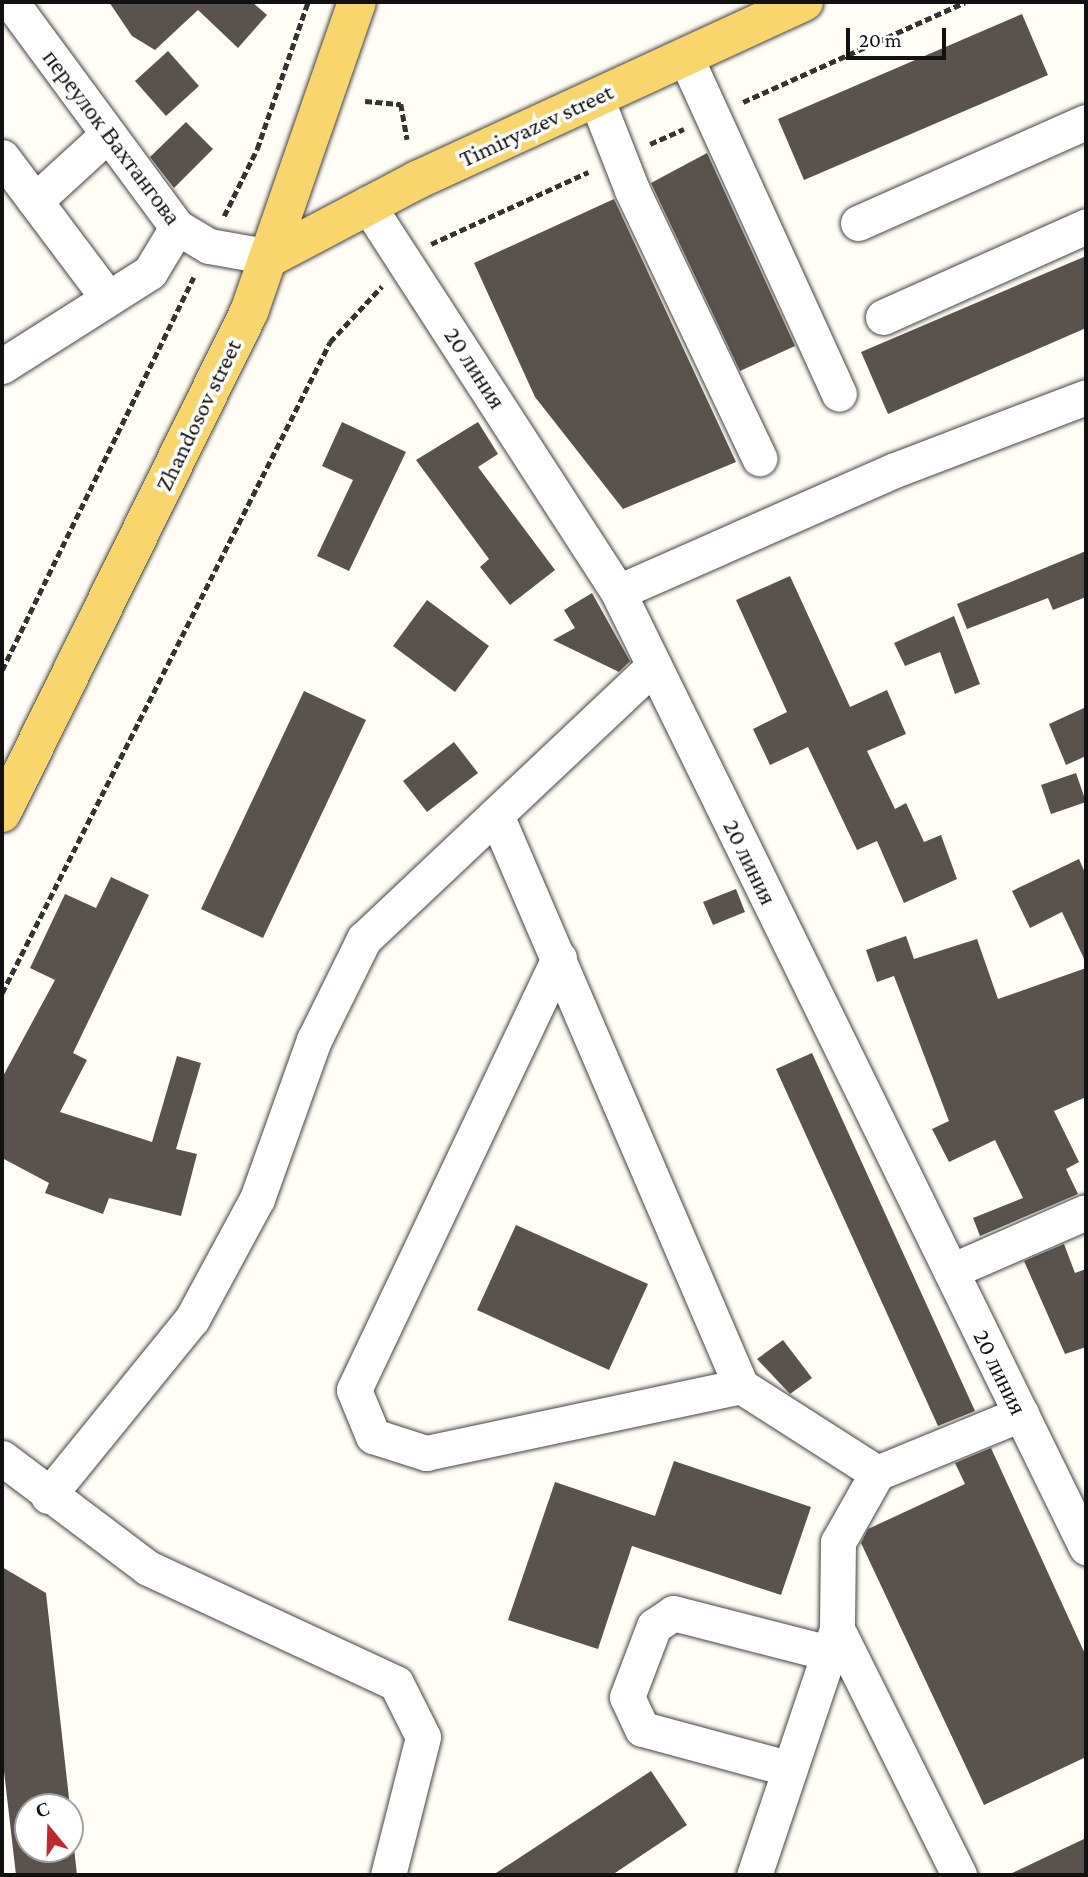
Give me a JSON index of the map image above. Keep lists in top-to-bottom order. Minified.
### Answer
{"streets":{"main road":["Timiryazev street","Zhandosov street"],"street":["переулок Вахтангова","20 линия"]},"crossings":[["Timiryazev street","переулок Вахтангова"],["Timiryazev street","20 линия"],["Timiryazev street","Zhandosov street"],["переулок Вахтангова","Zhandosov street"]],"scale_bar":"20 m","north":"top"}
